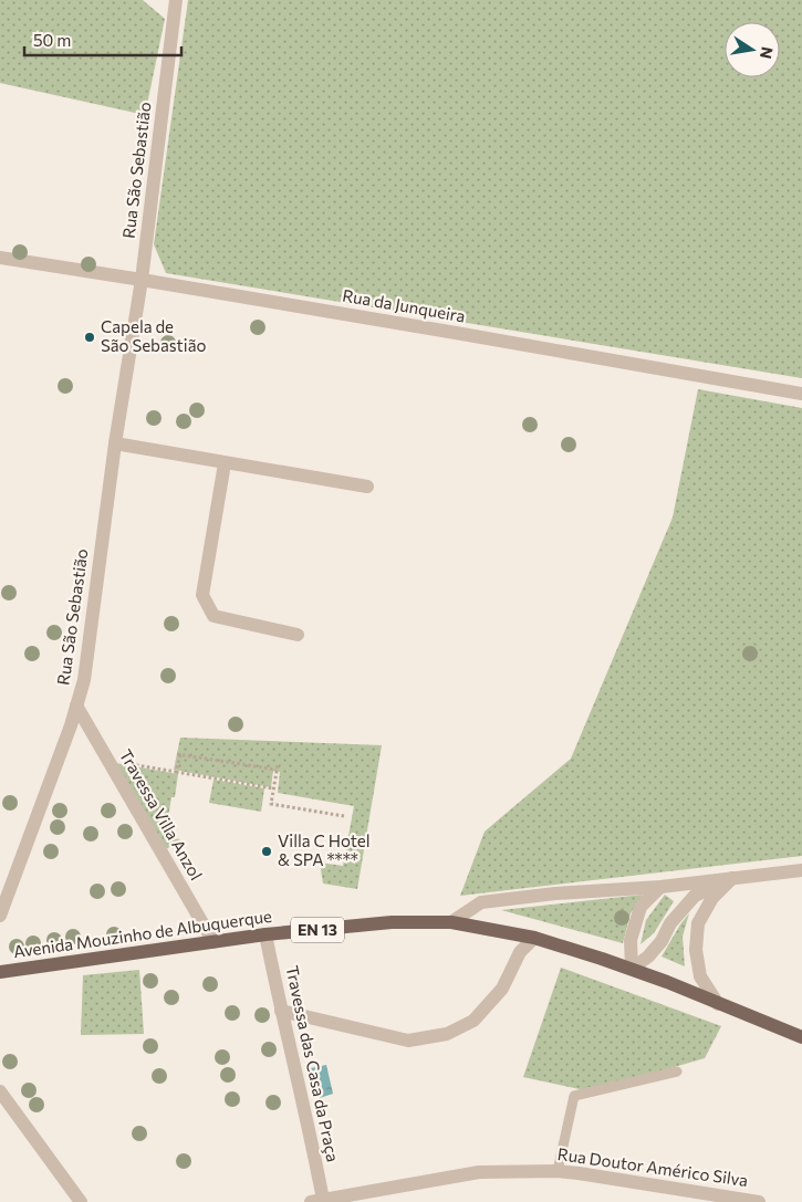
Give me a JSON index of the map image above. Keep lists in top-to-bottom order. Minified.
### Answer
{"streets":{"main road":["EN 13","Avenida Mouzinho de Albuquerque"],"street":["Rua São Sebastião","Rua da Junqueira","Travessa Villa Anzol","Travessa das Casa da Praça","Rua Doutor Américo Silva"]},"crossings":[["Rua São Sebastião","Rua da Junqueira"],["Rua São Sebastião","Travessa Villa Anzol"],["Travessa Villa Anzol","Avenida Mouzinho de Albuquerque"],["Avenida Mouzinho de Albuquerque","Travessa das Casa da Praça"],["Travessa das Casa da Praça","Rua Doutor Américo Silva"]],"places":["Capela de São Sebastião","Villa C Hotel & SPA ****"],"scale_bar":"50 m","north":"right"}
